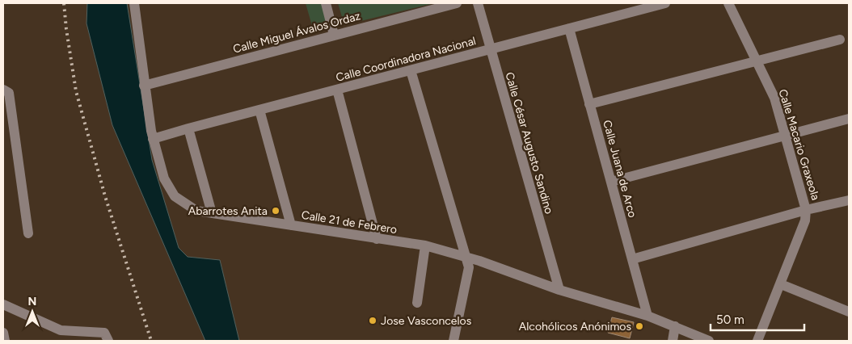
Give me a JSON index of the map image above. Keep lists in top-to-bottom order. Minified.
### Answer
{"streets":{"street":["Calle Miguel Ávalos Ordaz","Calle Coordinadora Nacional","Calle César Augusto Sandino","Calle Macario Graxeola","Calle Juana de Arco","Calle 21 de Febrero"]},"crossings":[["Calle Miguel Ávalos Ordaz","Calle 21 de Febrero"],["Calle Coordinadora Nacional","Calle César Augusto Sandino"],["Calle Coordinadora Nacional","Calle Juana de Arco"],["Calle Coordinadora Nacional","Calle 21 de Febrero"],["Calle César Augusto Sandino","Calle 21 de Febrero"],["Calle Juana de Arco","Calle 21 de Febrero"]],"places":["Abarrotes Anita","Jose Vasconcelos","Alcohólicos Anónimos"],"scale_bar":"50 m","north":"top"}
